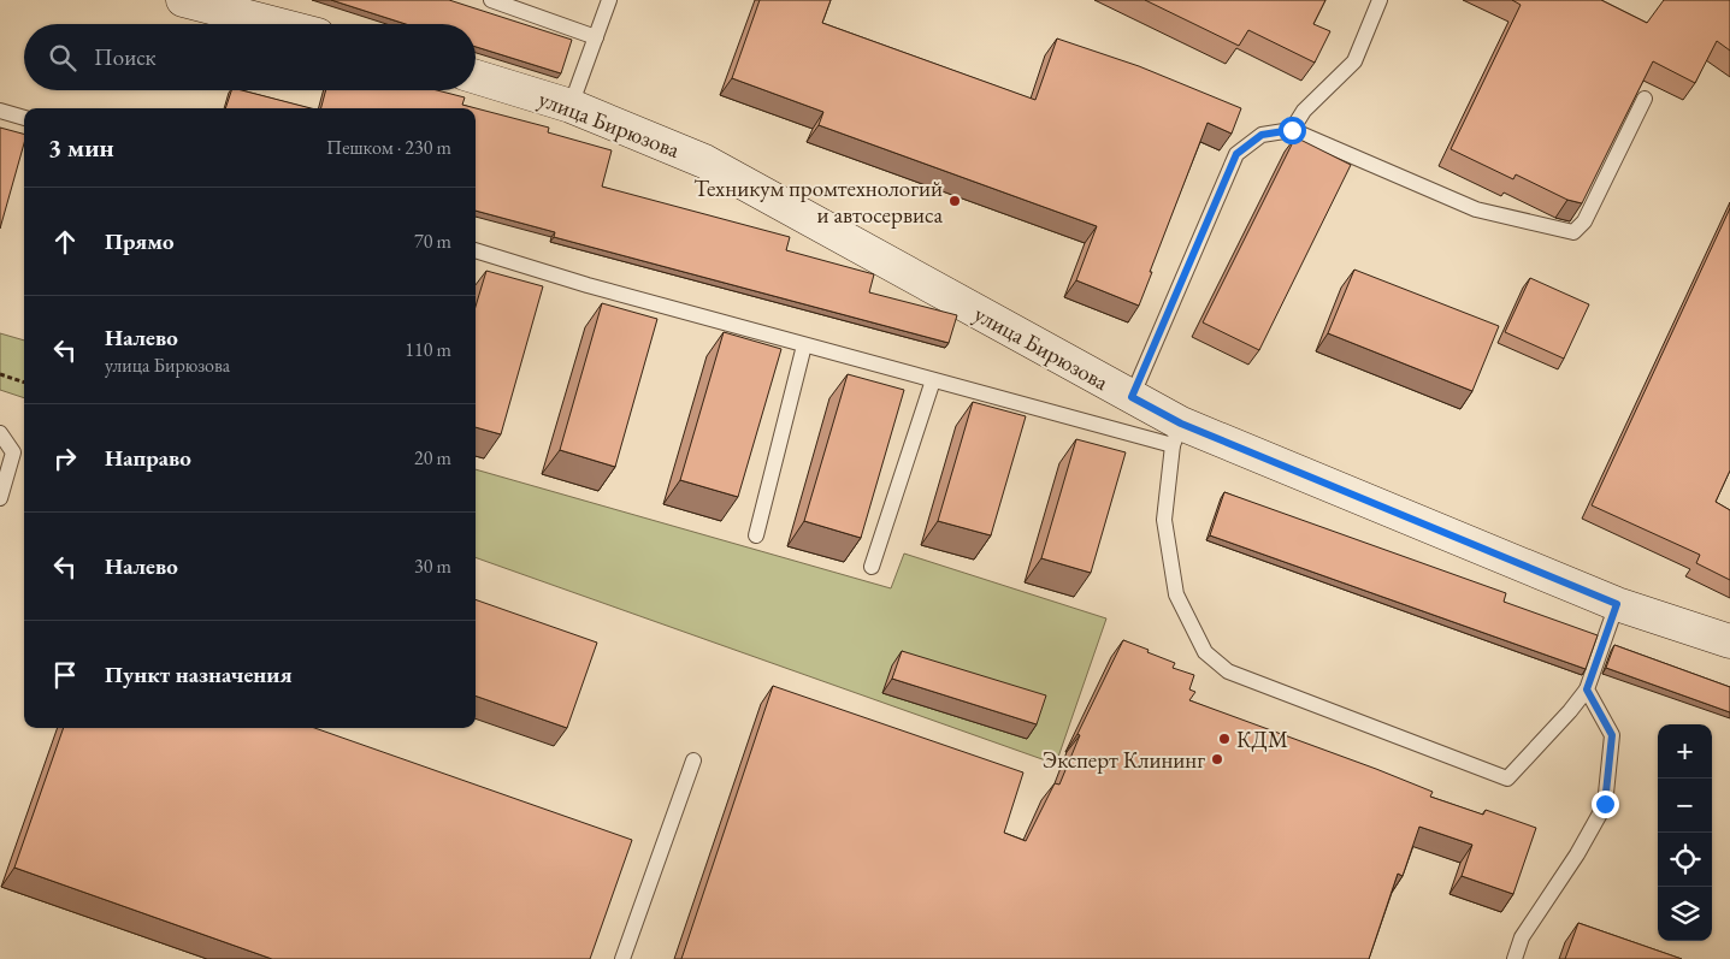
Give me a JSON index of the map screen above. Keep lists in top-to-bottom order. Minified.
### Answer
{"streets":{"main road":["улица Бирюзова"]},"places":["Техникум промтехнологий и автосервиса","КДМ","Эксперт Клининг"],"page":{"search":"Поиск","heading":["3 мин","Пешком · 230 m"],"list":[["Прямо","70 m"],["Налево","улица Бирюзова","110 m"],["Направо","20 m"],["Налево","30 m"],"Пункт назначения"],"map_buttons":["+","−"]}}
